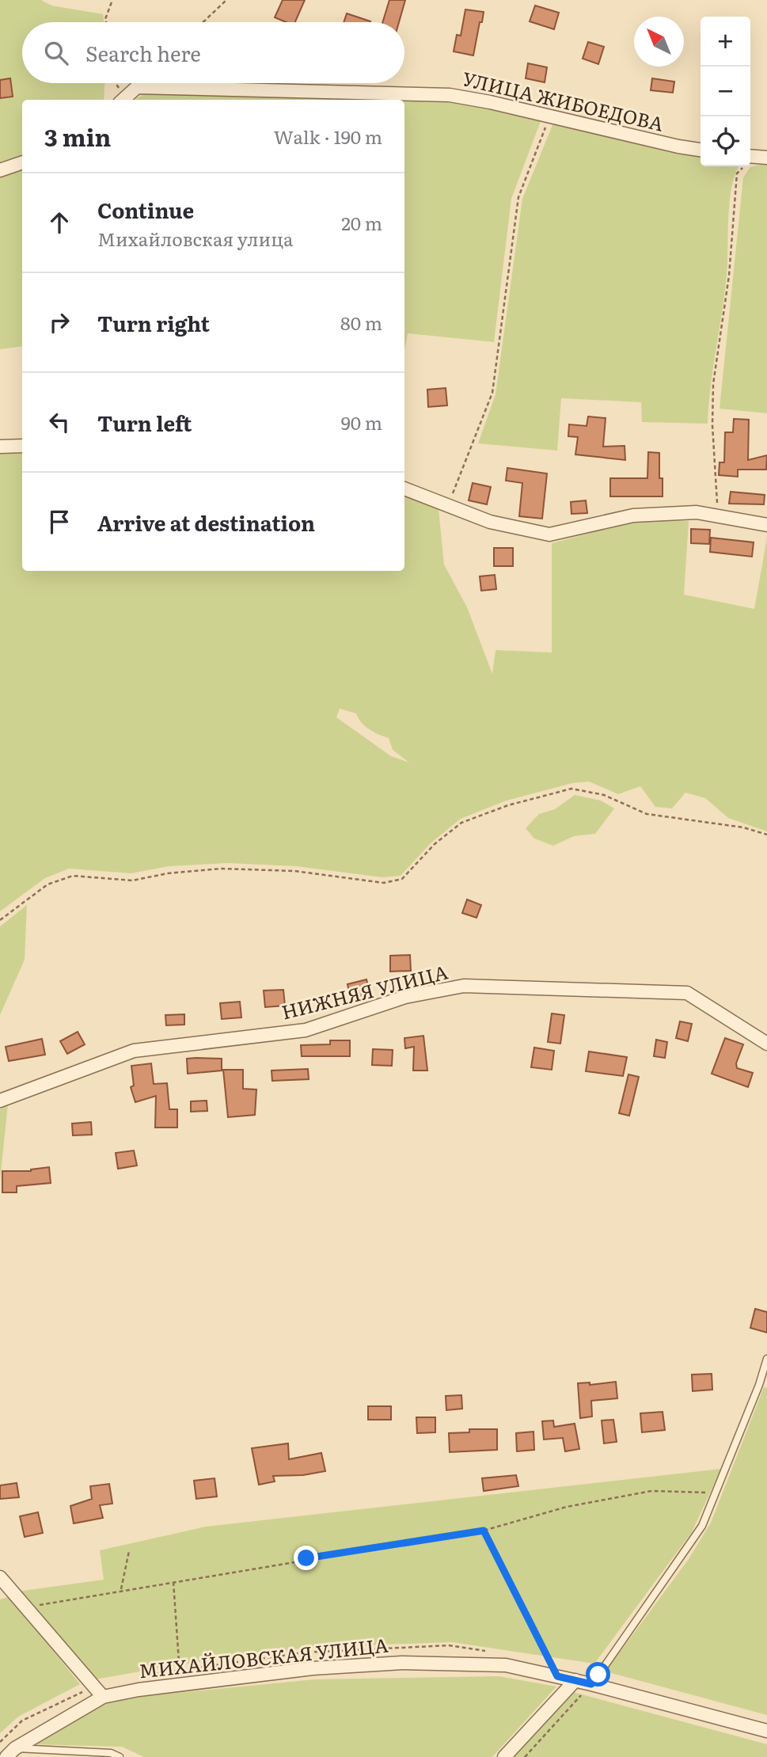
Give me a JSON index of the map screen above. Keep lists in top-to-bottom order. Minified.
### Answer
{"streets":{"street":["УЛИЦА ЖИБОЕДОВА","НИЖНЯЯ УЛИЦА","МИХАЙЛОВСКАЯ УЛИЦА"]},"north":"top left","page":{"map_buttons":["+","−"],"search":"Search here","heading":["3 min","Walk · 190 m"],"list":[["Continue","Михайловская улица","20 m"],["Turn right","80 m"],["Turn left","90 m"],"Arrive at destination"]}}
